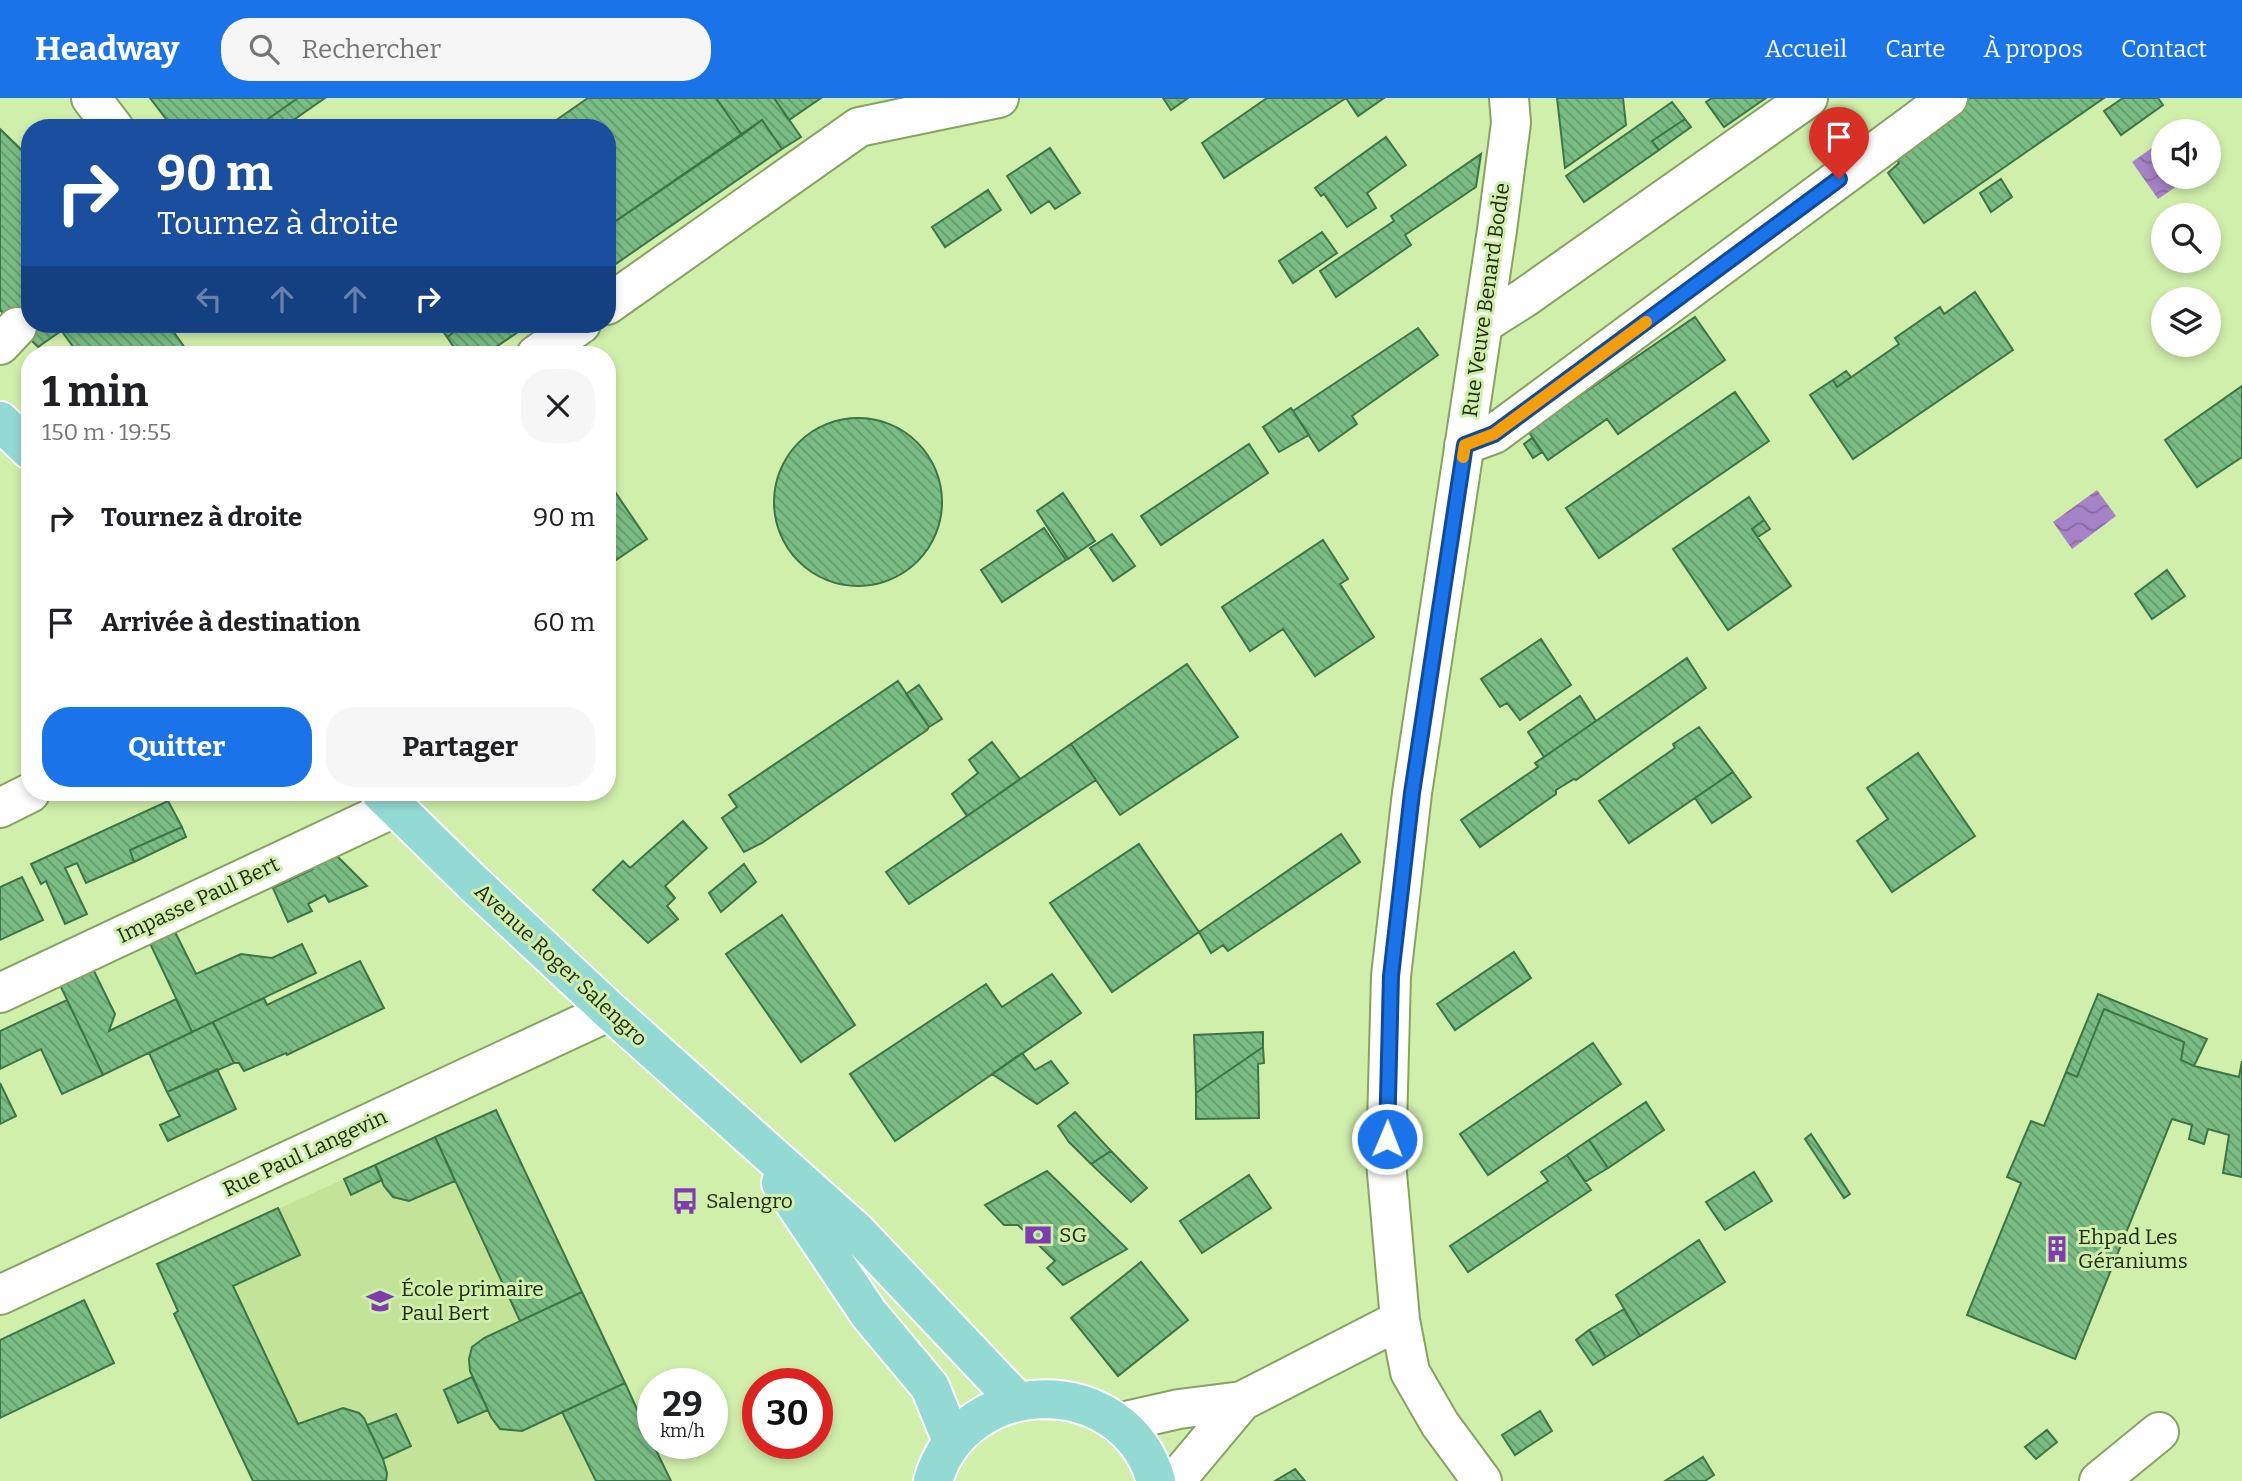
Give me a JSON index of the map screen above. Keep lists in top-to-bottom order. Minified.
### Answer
{"streets":{"main road":["Avenue Roger Salengro"],"street":["Rue Veuve Benard Bodie","Impasse Paul Bert","Rue Paul Langevin"]},"crossings":[["Avenue Roger Salengro","Rue Paul Langevin"]],"places":{"bus stop":["Salengro"],"bank":["SG"],"building":["Ehpad Les Géraniums"],"school or university":["École primaire Paul Bert"]},"page":{"header":"Headway","search":"Rechercher","nav":["Accueil","Carte","À propos","Contact"],"turn":["90 m","Tournez à droite"],"heading":["1 min","150 m · 19:55"],"list":[{"name":"Tournez à droite","value":"90 m"},{"name":"Arrivée à destination","value":"60 m"}],"buttons":["Quitter","Partager"],"speed":"29 km/h","limit":"30"}}
